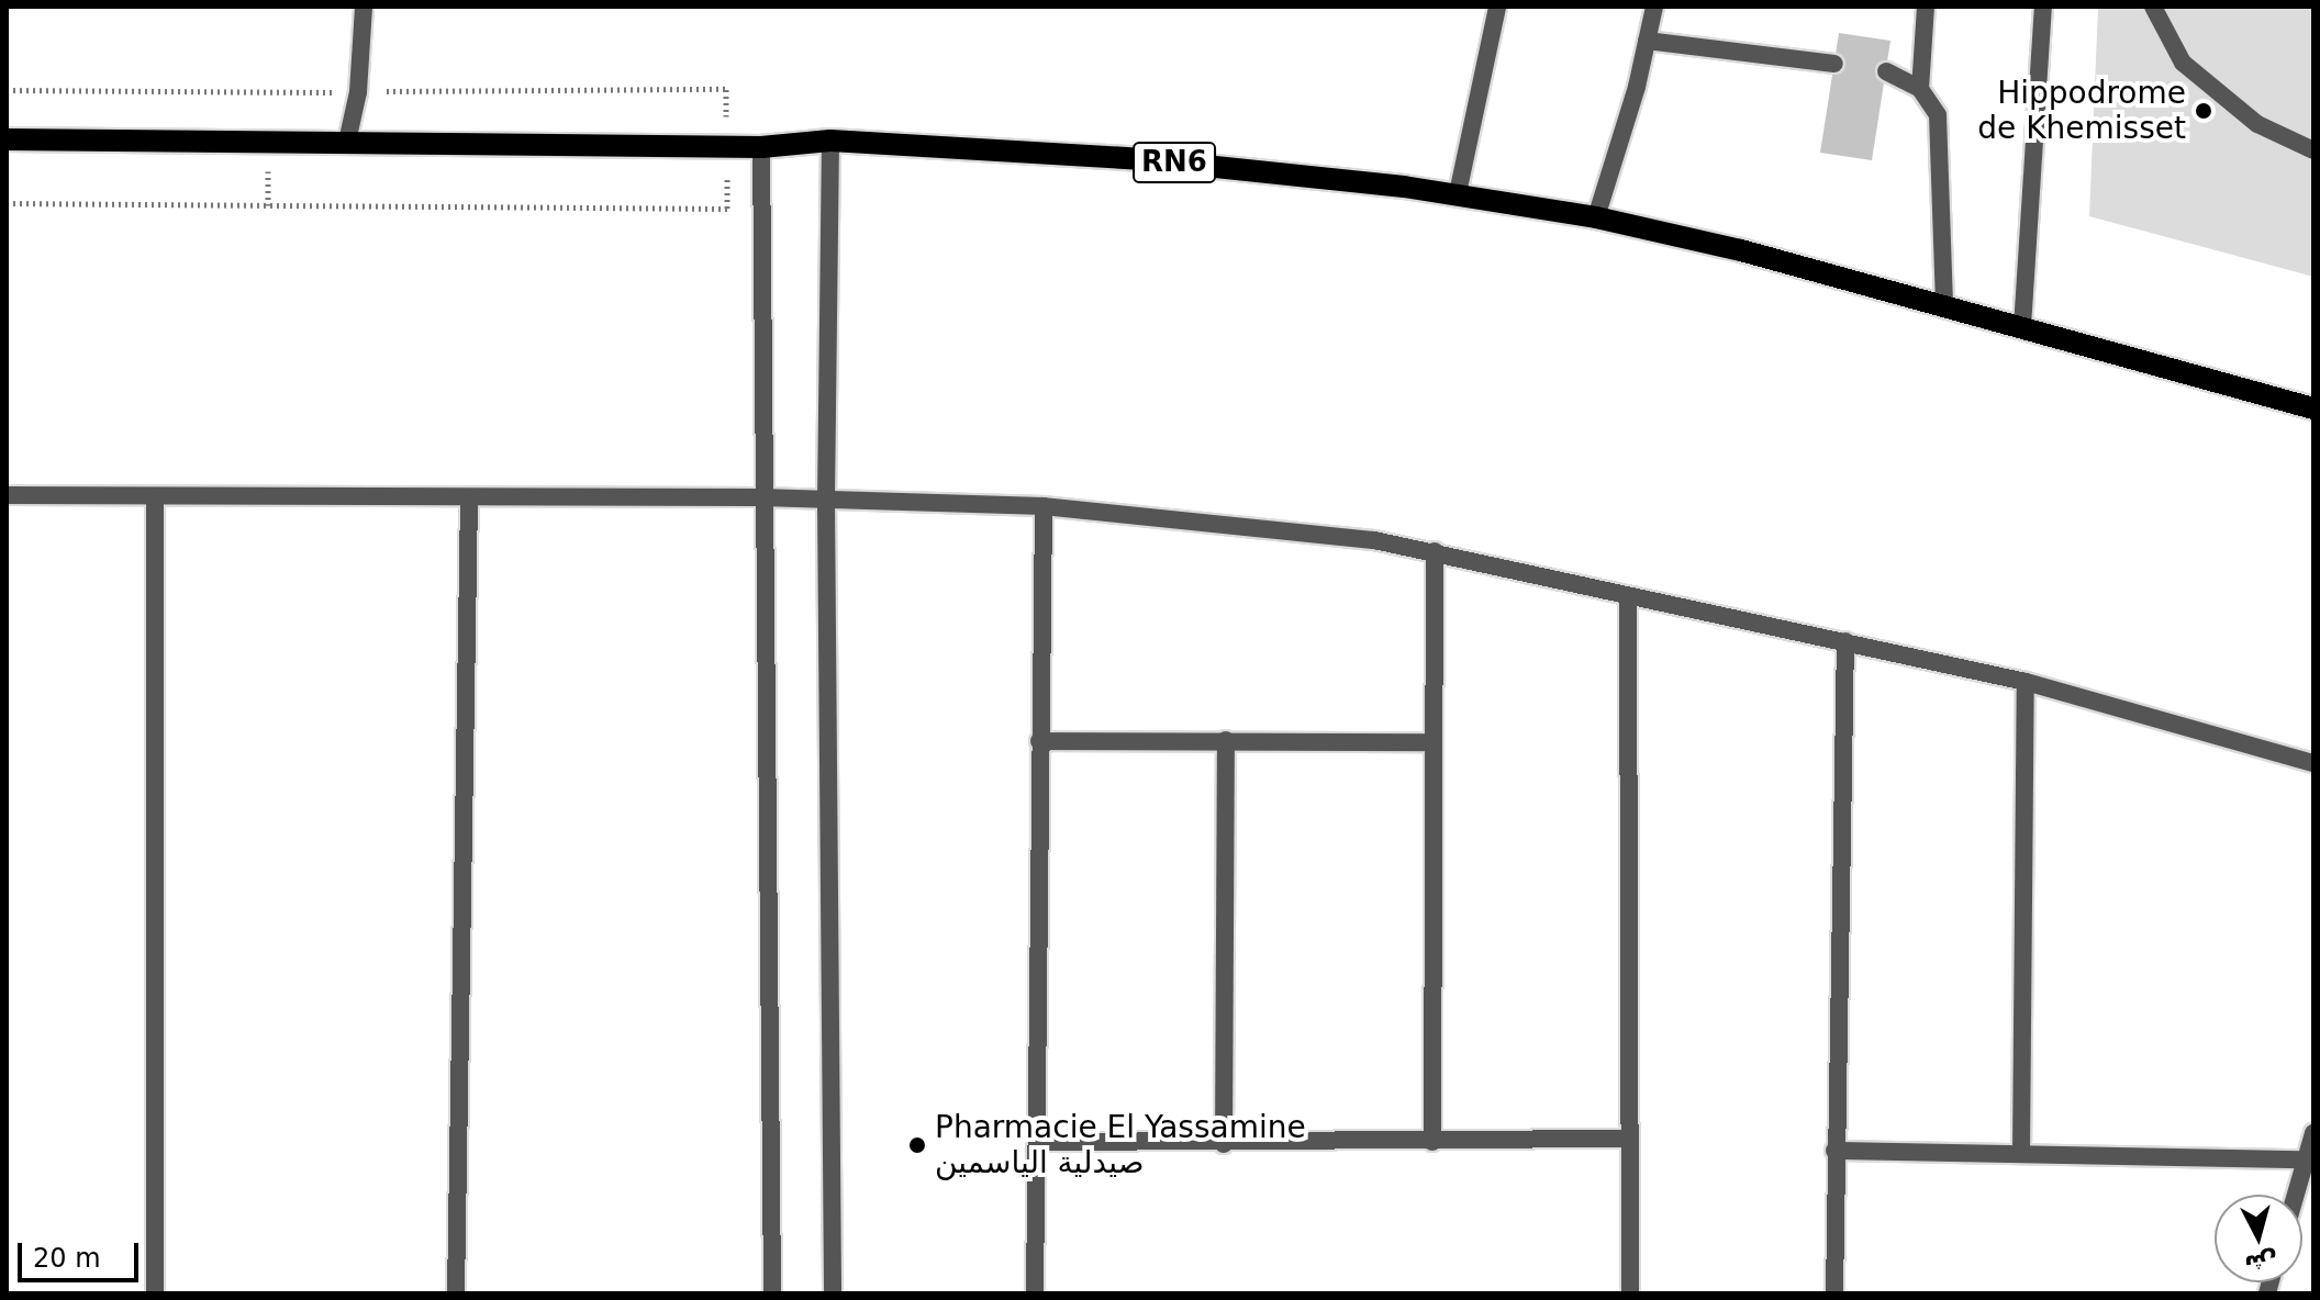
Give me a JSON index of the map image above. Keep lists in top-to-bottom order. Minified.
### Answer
{"streets":{"main road":["RN6"]},"places":["Hippodrome de Khemisset","Pharmacie El Yassamine صيدلية الياسمين"],"scale_bar":"20 m","north":"bottom"}
